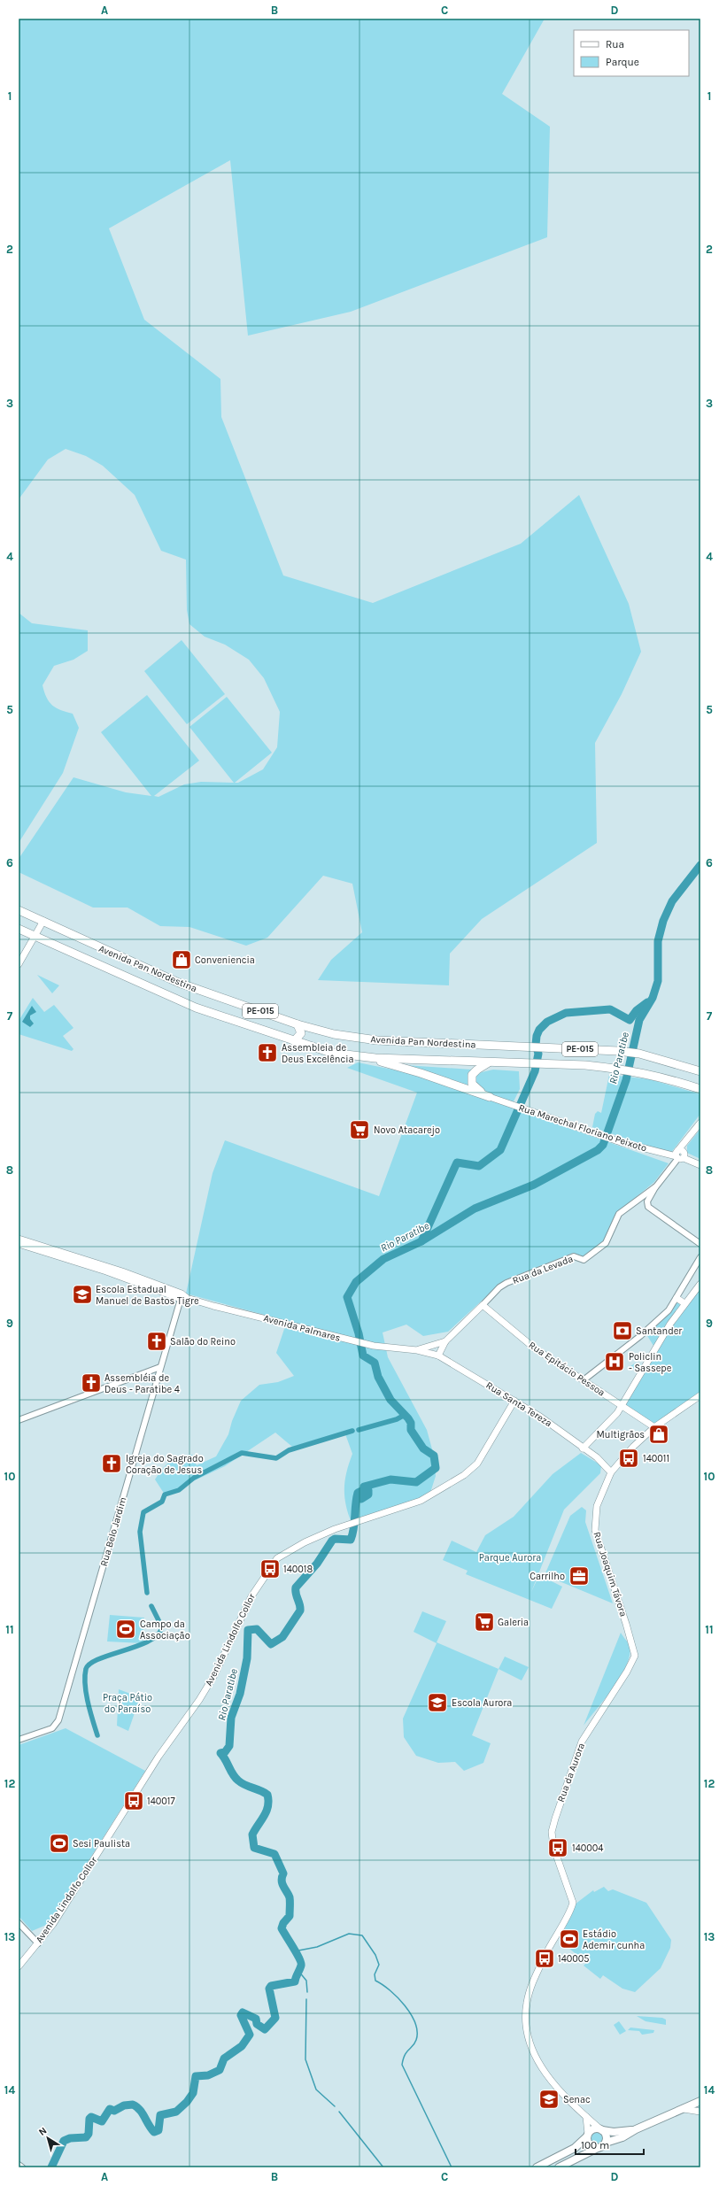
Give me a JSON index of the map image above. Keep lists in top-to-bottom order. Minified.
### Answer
{"streets":{"highway":["Avenida Pan Nordestina","PE-015"],"main road":["Rua Marechal Floriano Peixoto","Rua da Levada","Avenida Palmares","Rua Epitácio Pessoa","Rua Santa Tereza","Rua Joaquim Távora","Avenida Lindolfo Collor","Rua da Aurora"],"street":["Rua Belo Jardim"]},"crossings":[["Rua Marechal Floriano Peixoto","Rua da Levada"],["Rua da Levada","Avenida Palmares"],["Rua da Levada","Rua Epitácio Pessoa"],["Rua da Levada","Rua Santa Tereza"],["Avenida Palmares","Rua Santa Tereza"],["Avenida Palmares","Rua Belo Jardim"],["Rua Epitácio Pessoa","Rua Joaquim Távora"],["Rua Santa Tereza","Rua Joaquim Távora"],["Rua Santa Tereza","Avenida Lindolfo Collor"],["Rua Joaquim Távora","Rua da Aurora"]],"water":["Rio Paratibe"],"parks":["Parque Aurora","Praça Pátio do Paraíso"],"places":{"shop":["Conveniencia","Multigrãos"],"church":["Assembleia de Deus Excelência","Salão do Reino","Assembléia de Deus - Paratibe 4","Igreja do Sagrado Coração de Jesus"],"supermarket":["Novo Atacarejo","Galeria"],"school or university":["Escola Estadual Manuel de Bastos Tigre","Escola Aurora","Senac"],"bank":["Santander"],"hospital":["Policlin - Sassepe"],"bus stop":["140011","140018","140017","140004","140005"],"office":["Carrilho"],"sports":["Campo da Associação","Sesi Paulista","Estádio Ademir cunha"]},"legend":["Rua","Parque"],"scale_bar":"100 m","north":"top left","grid":{"columns":["A","B","C","D"],"rows":["1","2","3","4","5","6","7","8","9","10","11","12","13","14"]}}
